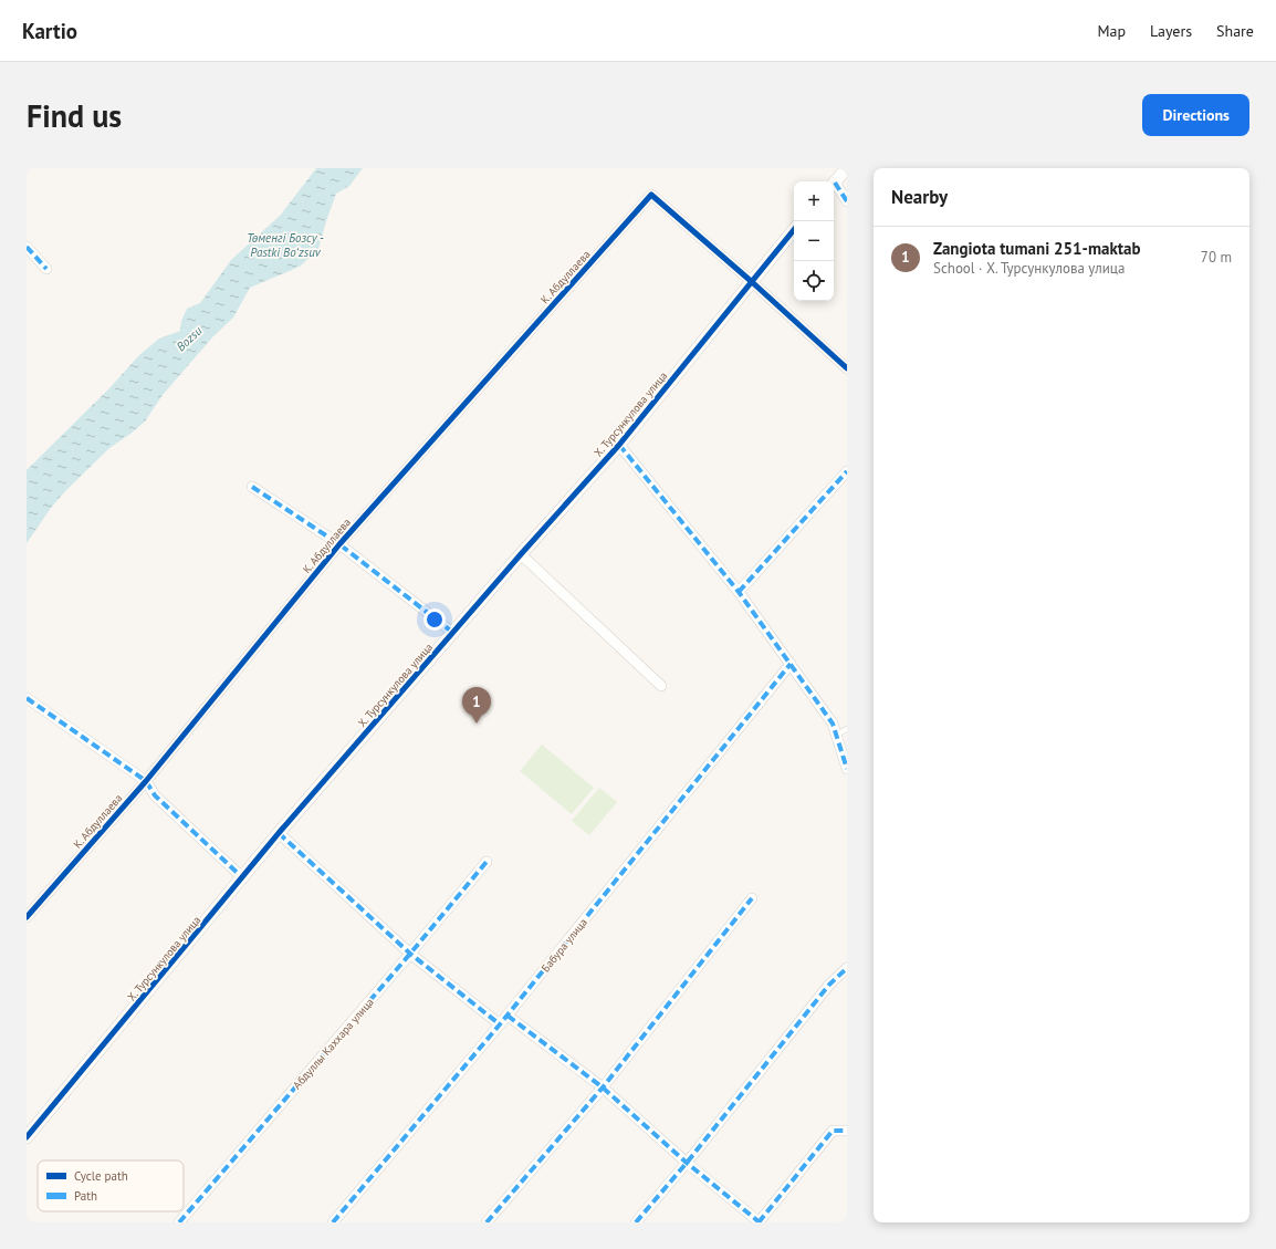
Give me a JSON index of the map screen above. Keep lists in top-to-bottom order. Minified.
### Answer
{"streets":{"street":["К. Абдуллаева","Х. Турсункулова улица","Бабура улица","Абдуллы Каххара улица"]},"crossings":[["К. Абдуллаева","Х. Турсункулова улица"]],"water":["Төменгі Бозсу - Pastki Boʻzsuv","Bozsu"],"legend":["Cycle path","Path"],"page":{"header":"Kartio","nav":["Map","Layers","Share"],"buttons":"Directions","title":"Find us","heading":"Nearby","map_buttons":["+","−"],"list":[{"mark":"1","name":"Zangiota tumani 251-maktab","note":"School · Х. Турсункулова улица","value":"70 m"}],"pins":"1"}}
